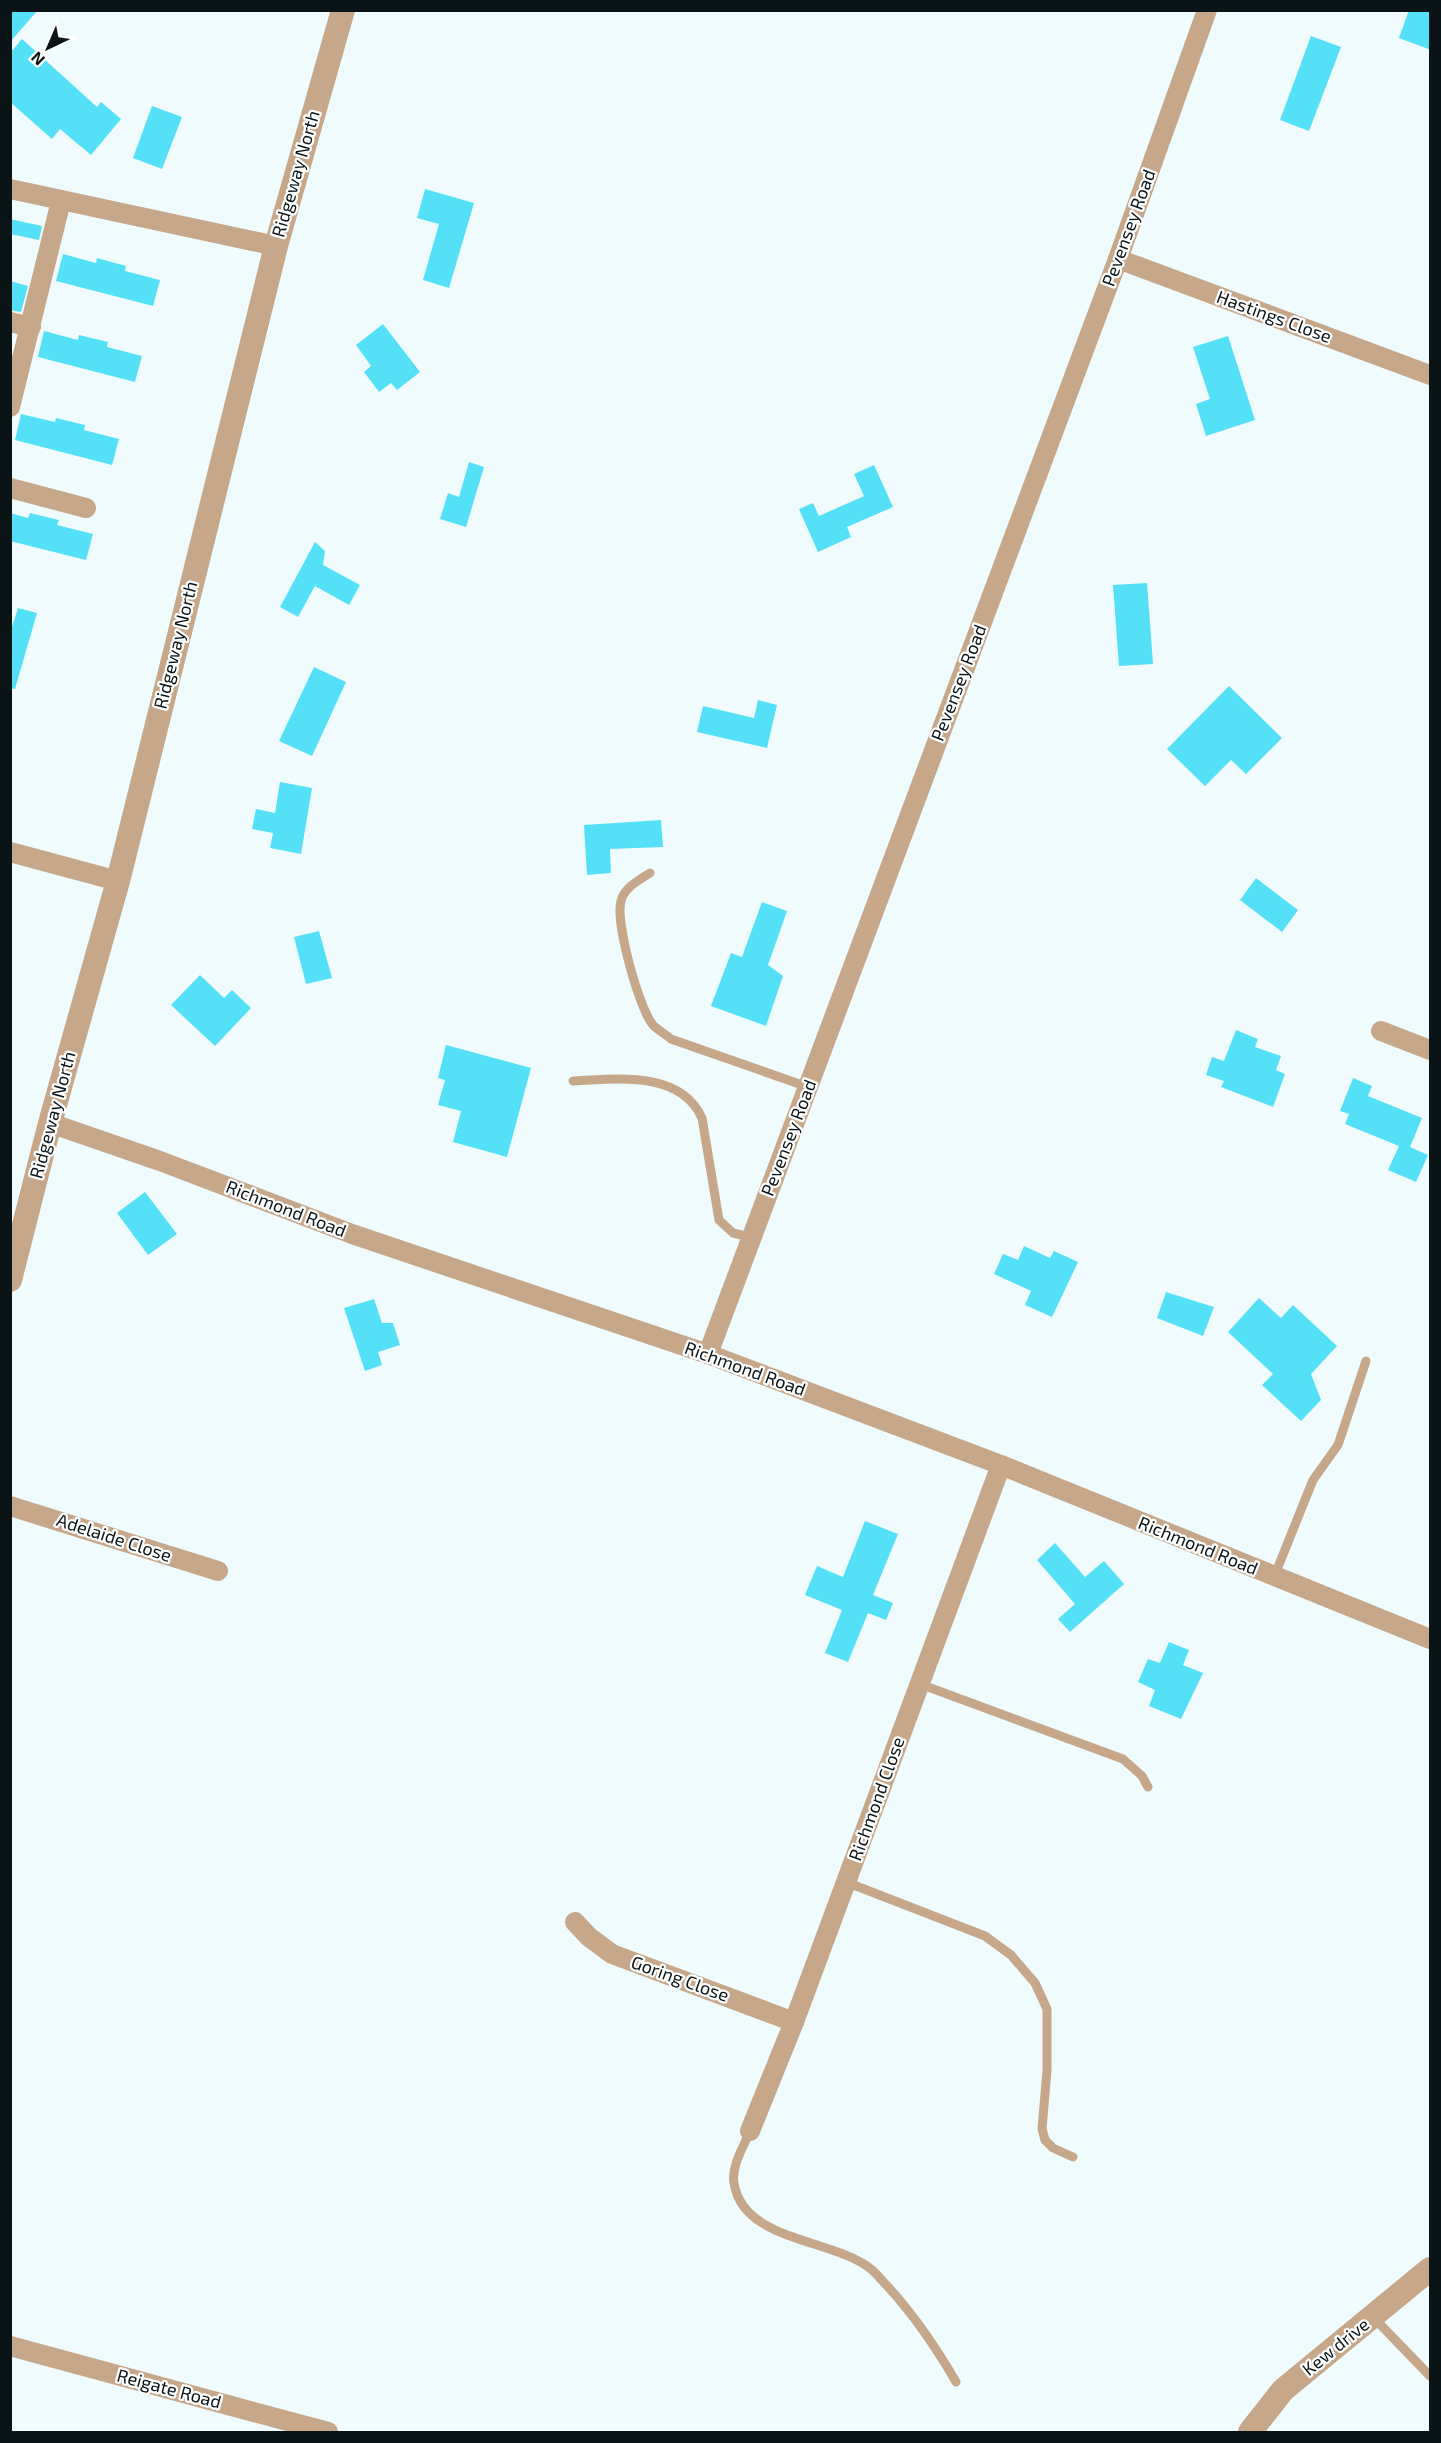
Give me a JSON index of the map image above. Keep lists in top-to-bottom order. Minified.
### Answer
{"streets":{"street":["Ridgeway North","Pevensey Road","Hastings Close","Richmond Road","Adelaide Close","Richmond Close","Goring Close","Kew drive","Reigate Road"]},"crossings":[["Ridgeway North","Richmond Road"],["Pevensey Road","Hastings Close"],["Pevensey Road","Richmond Road"],["Richmond Road","Richmond Close"],["Richmond Close","Goring Close"]],"north":"bottom left"}
